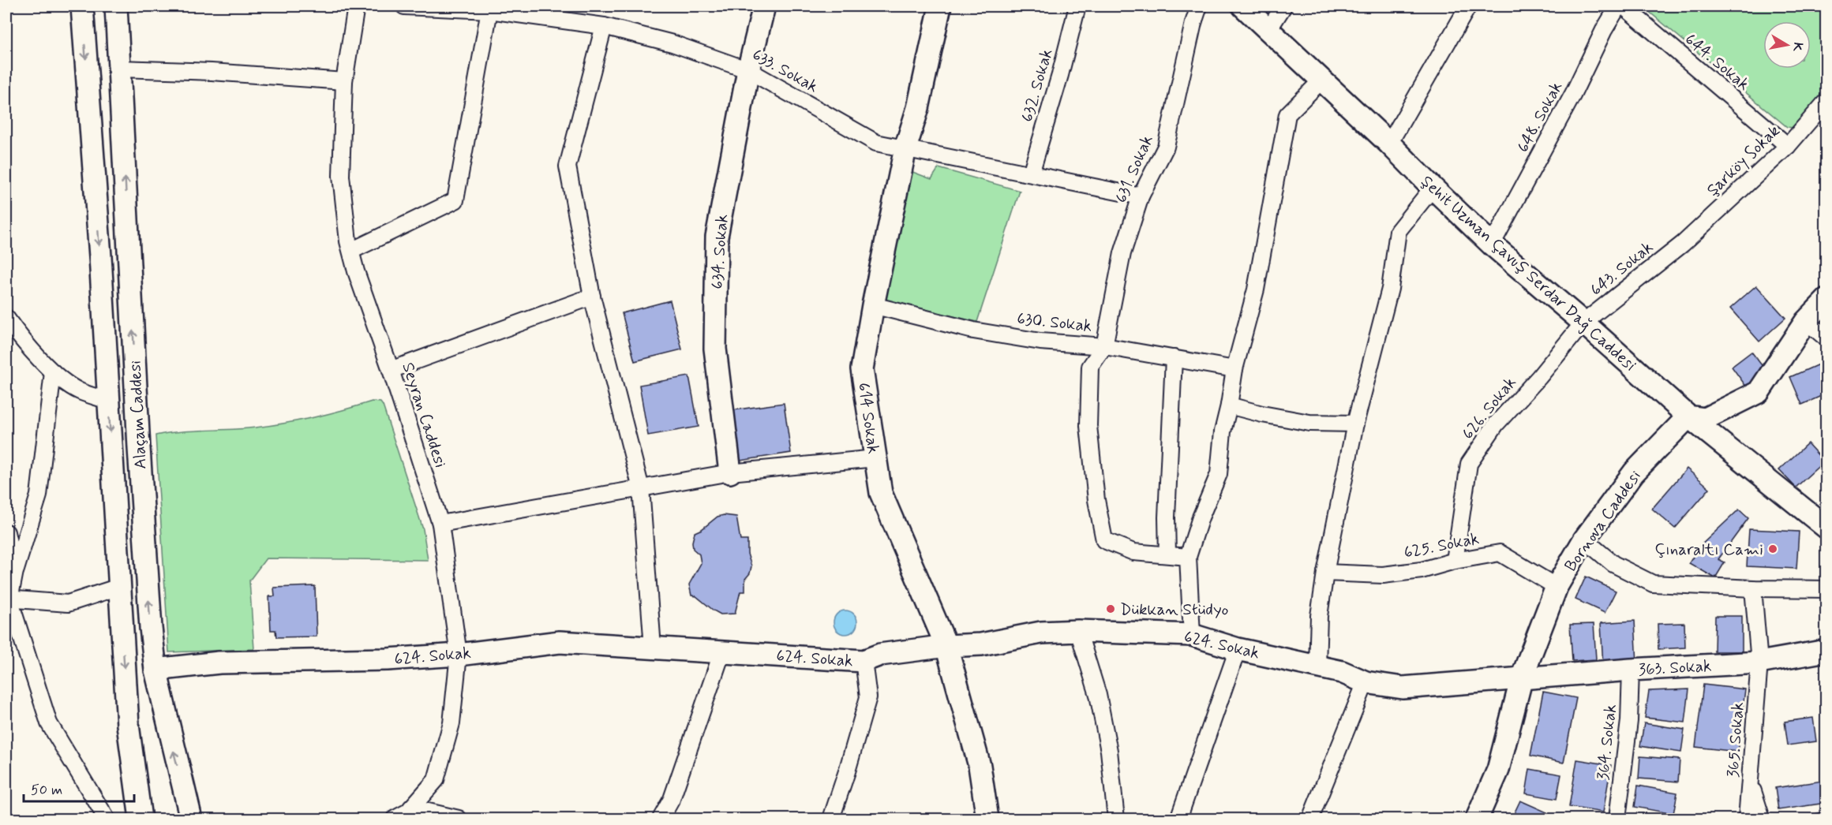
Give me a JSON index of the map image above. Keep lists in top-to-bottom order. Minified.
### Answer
{"streets":{"street":["644. Sokak","633. Sokak","632. Sokak","648. Sokak","Şarköy Sokak","631. Sokak","634. Sokak","643. Sokak","Şehit Uzman Çavuş Serdar Dağ Caddesi","630. Sokak","626. Sokak","Alaçam Caddesi","Seyran Caddesi","614 Sokak","Bornova Caddesi","625. Sokak","624. Sokak","363. Sokak","365. Sokak","364. Sokak"]},"crossings":[["644. Sokak","Şarköy Sokak"],["633. Sokak","632. Sokak"],["633. Sokak","631. Sokak"],["633. Sokak","634. Sokak"],["633. Sokak","614 Sokak"],["648. Sokak","Şehit Uzman Çavuş Serdar Dağ Caddesi"],["Şarköy Sokak","643. Sokak"],["631. Sokak","630. Sokak"],["643. Sokak","Şehit Uzman Çavuş Serdar Dağ Caddesi"],["643. Sokak","626. Sokak"],["Şehit Uzman Çavuş Serdar Dağ Caddesi","626. Sokak"],["Şehit Uzman Çavuş Serdar Dağ Caddesi","Bornova Caddesi"],["630. Sokak","614 Sokak"],["626. Sokak","625. Sokak"],["Alaçam Caddesi","624. Sokak"],["Seyran Caddesi","624. Sokak"],["614 Sokak","624. Sokak"],["Bornova Caddesi","625. Sokak"],["Bornova Caddesi","624. Sokak"],["Bornova Caddesi","363. Sokak"],["624. Sokak","363. Sokak"],["363. Sokak","365. Sokak"],["363. Sokak","364. Sokak"]],"places":["Çınaraltı Cami","Dükkan Stüdyo"],"scale_bar":"50 m","north":"right"}
